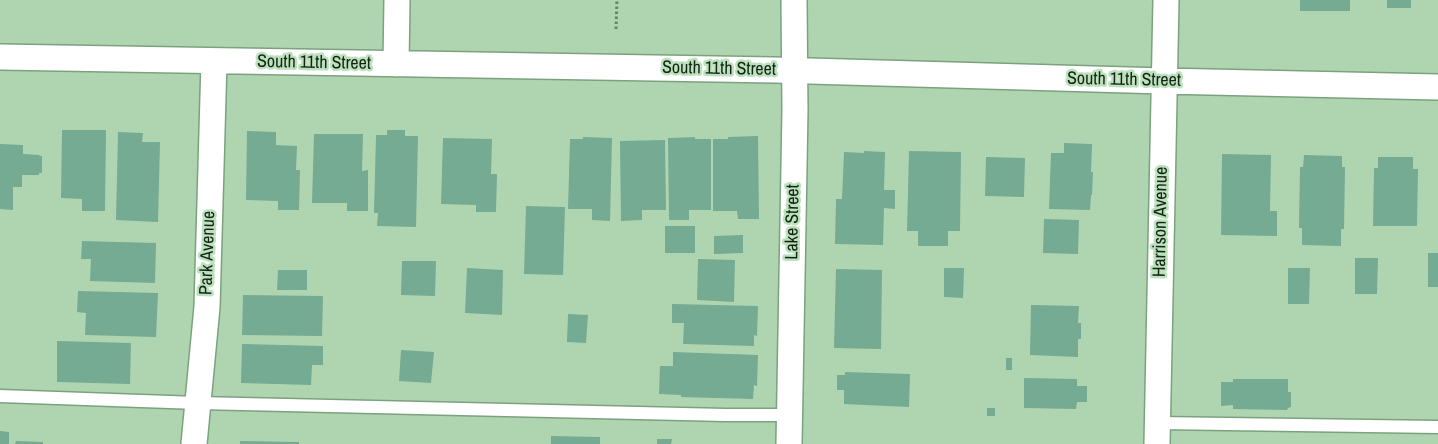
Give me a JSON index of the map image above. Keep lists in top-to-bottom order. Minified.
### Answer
{"streets":{"street":["South 11th Street","Lake Street","Harrison Avenue","Park Avenue"]},"crossings":[["South 11th Street","Lake Street"],["South 11th Street","Harrison Avenue"],["South 11th Street","Park Avenue"]]}
